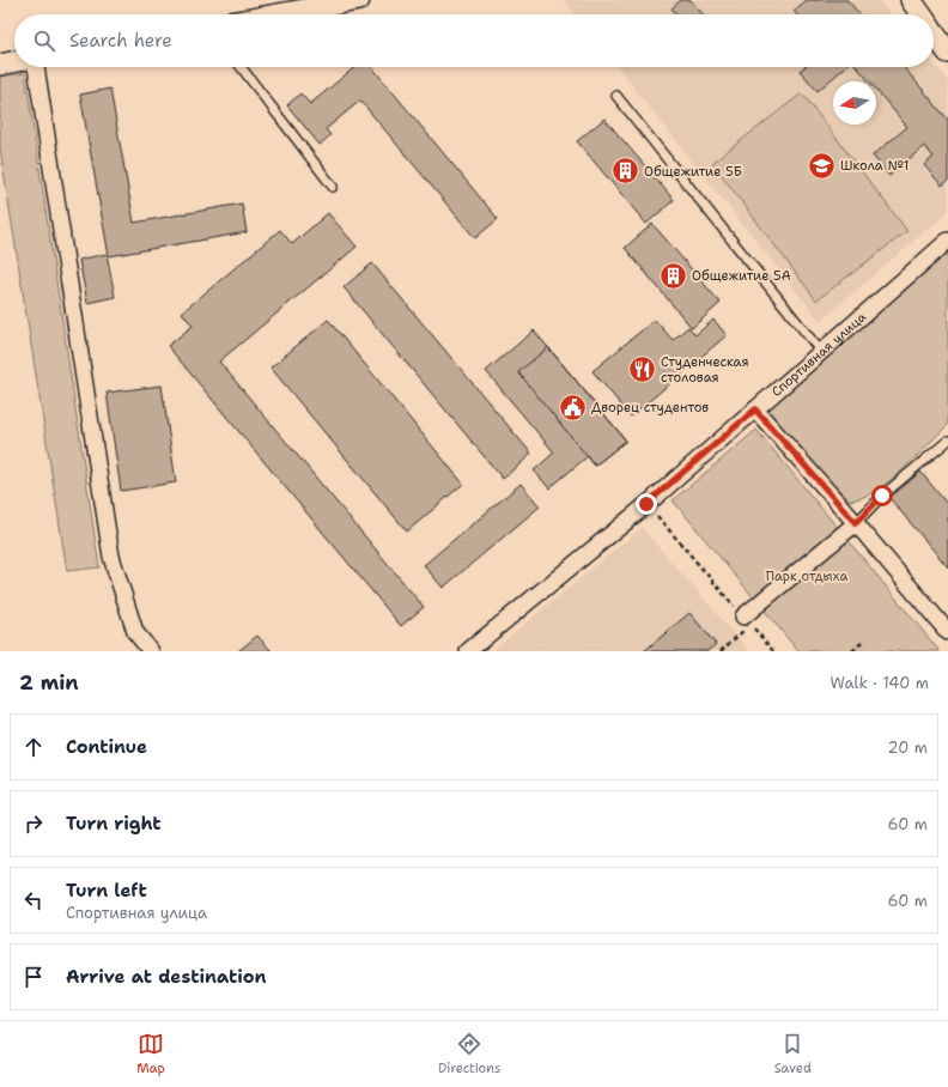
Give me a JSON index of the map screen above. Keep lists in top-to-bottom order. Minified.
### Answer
{"streets":{"street":["Спортивная улица"]},"parks":["Парк отдыха"],"places":{"school or university":["Школа №1"],"building":["Общежитие 5Б","Общежитие 5А"],"restaurant":["Студенческая столовая"],"public building":["Дворец студентов"]},"north":"left","page":{"search":"Search here","heading":["2 min","Walk · 140 m"],"list":[["Continue","20 m"],["Turn right","60 m"],["Turn left","Спортивная улица","60 m"],"Arrive at destination"],"nav":["Map","Directions","Saved"]}}
